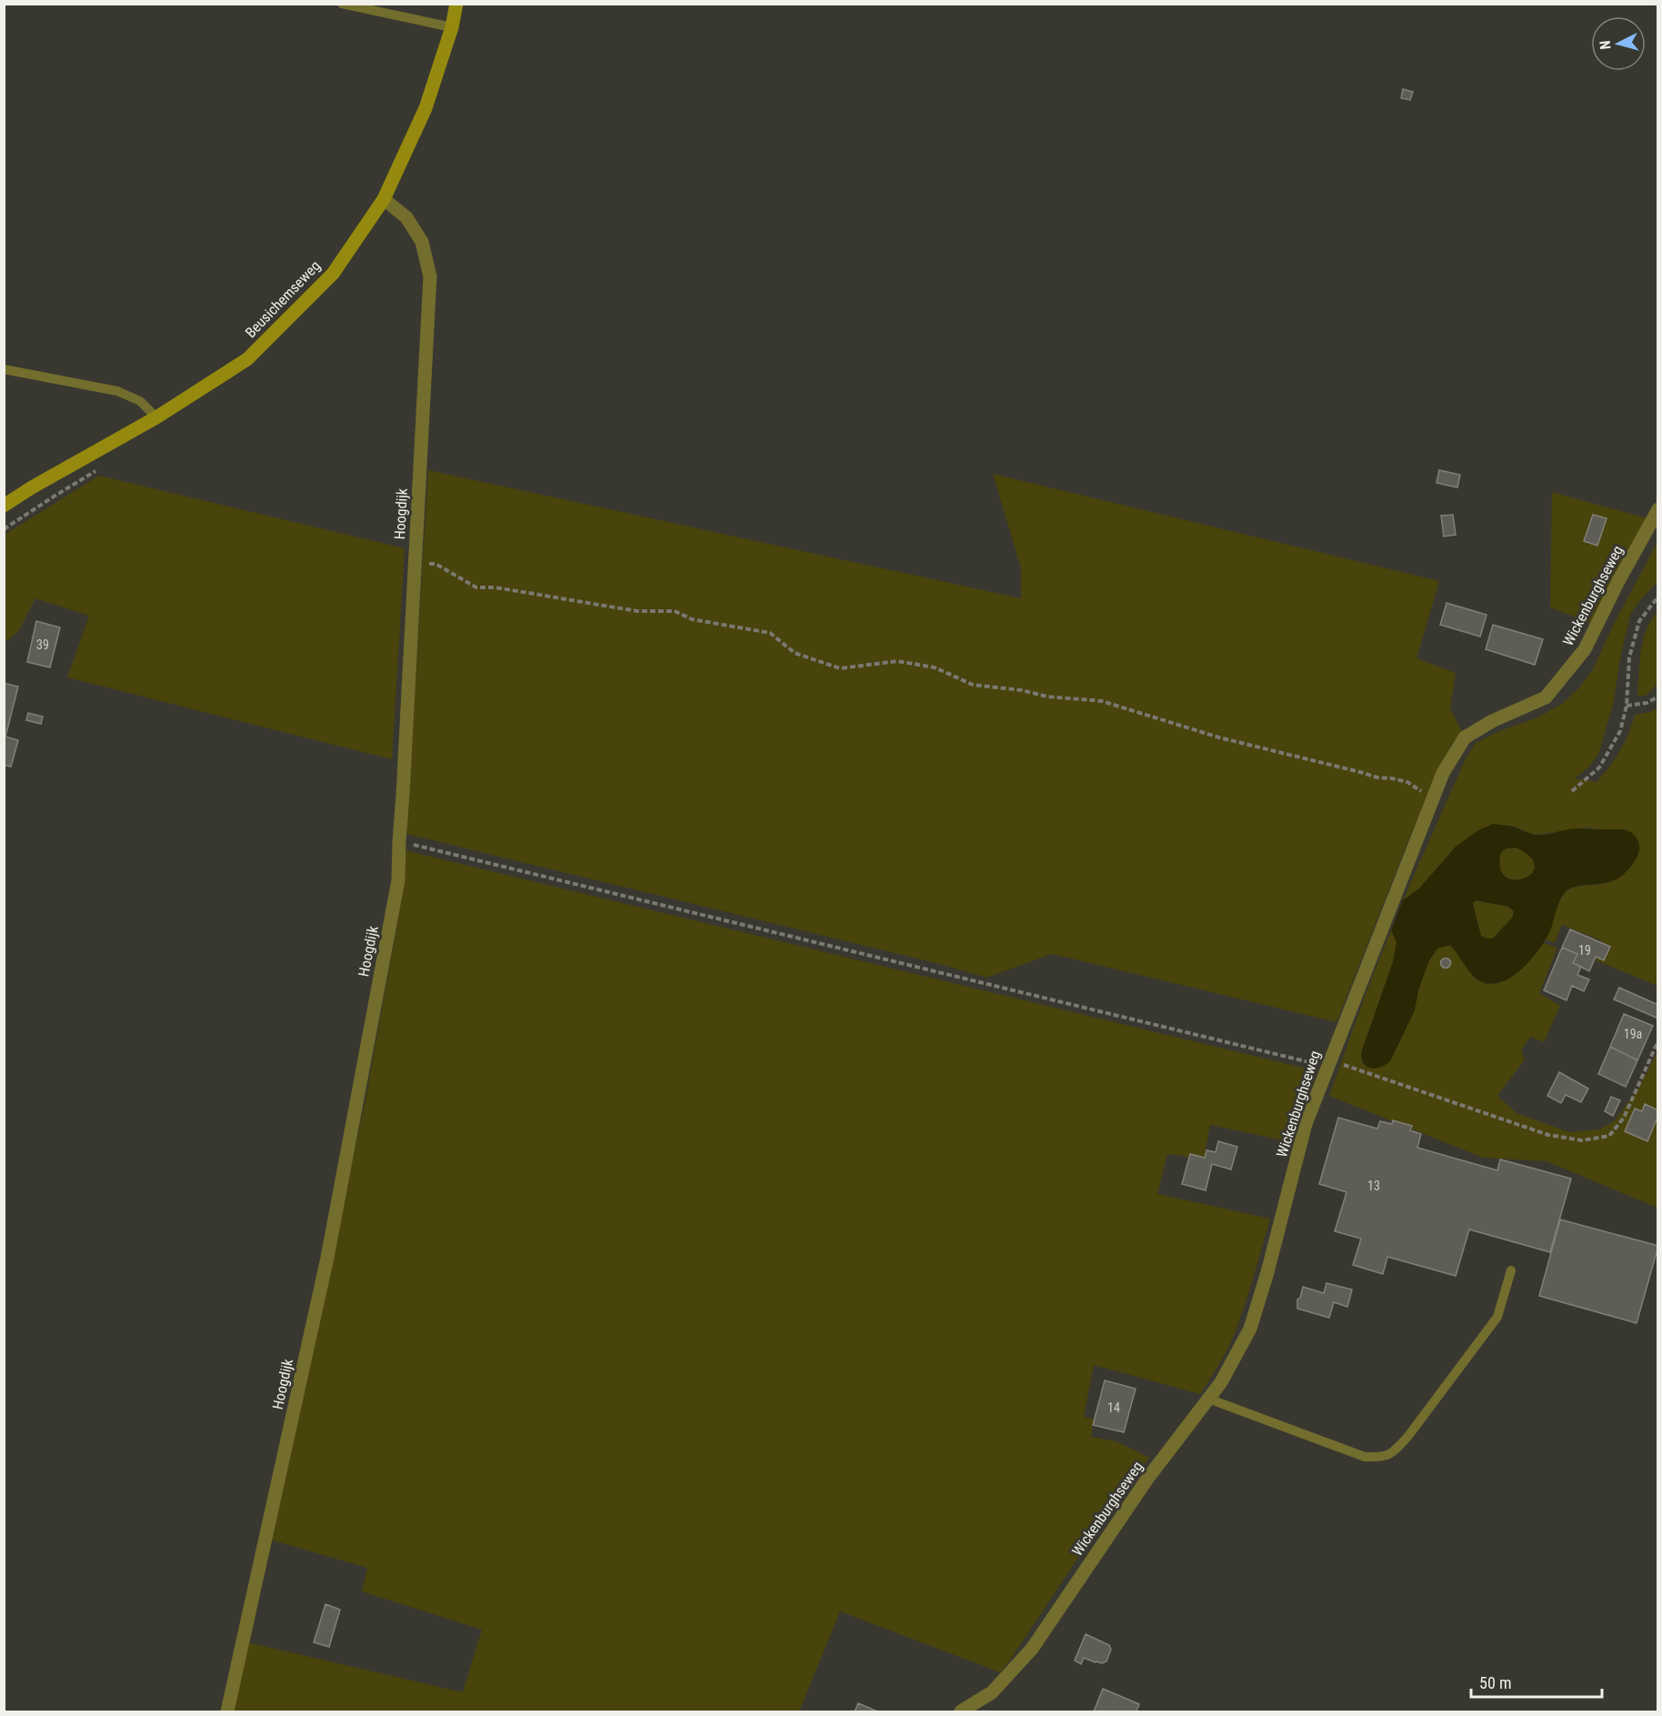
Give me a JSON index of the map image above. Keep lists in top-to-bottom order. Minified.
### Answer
{"streets":{"street":["Beusichemseweg","Hoogdijk","Wickenburghseweg"]},"crossings":[["Beusichemseweg","Hoogdijk"]],"house_numbers":["39","19","19a","13","14"],"scale_bar":"50 m","north":"left"}
